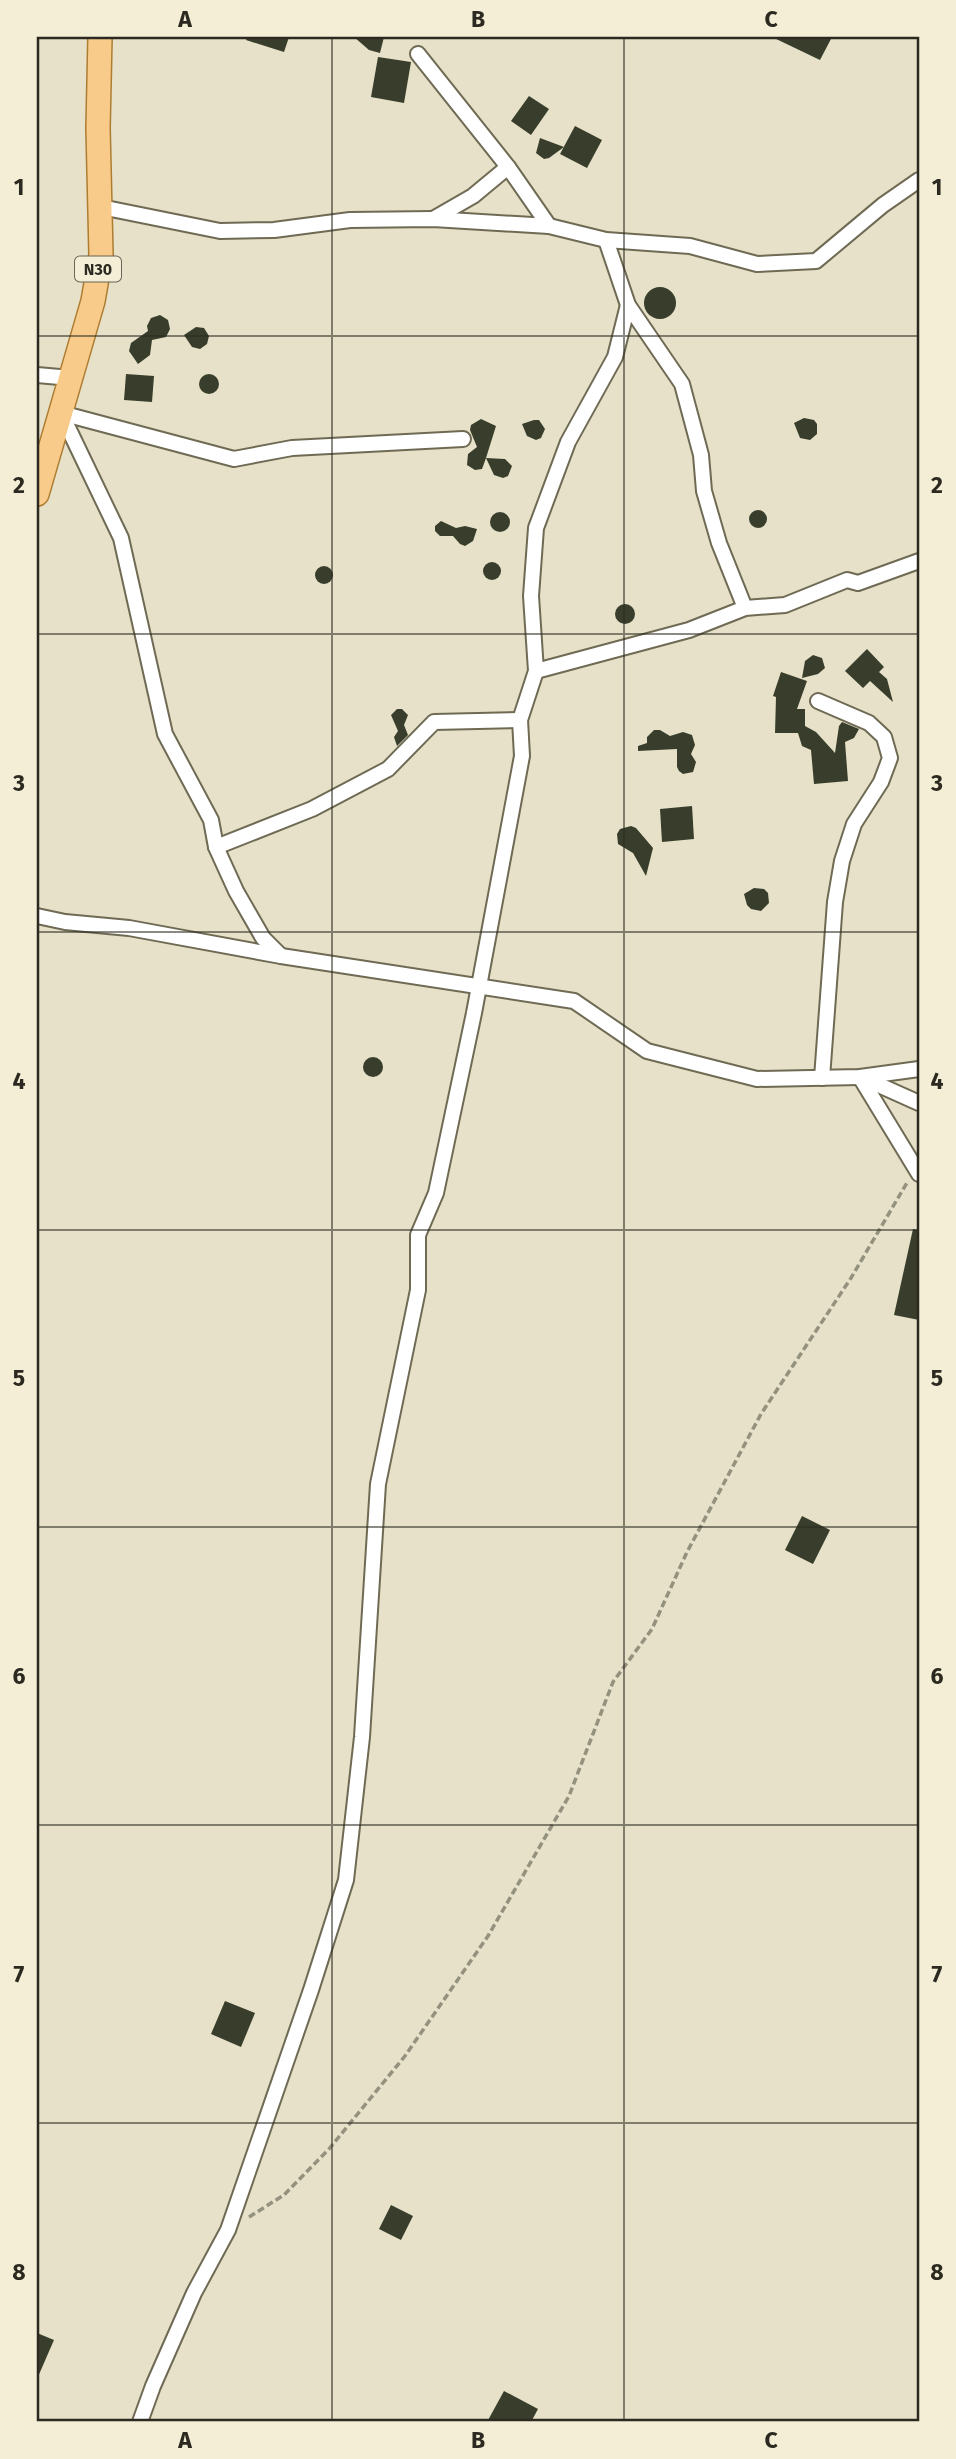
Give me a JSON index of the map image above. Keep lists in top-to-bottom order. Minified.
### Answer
{"streets":{"main road":["N30"]},"grid":{"columns":["A","B","C"],"rows":["1","2","3","4","5","6","7","8"]}}
